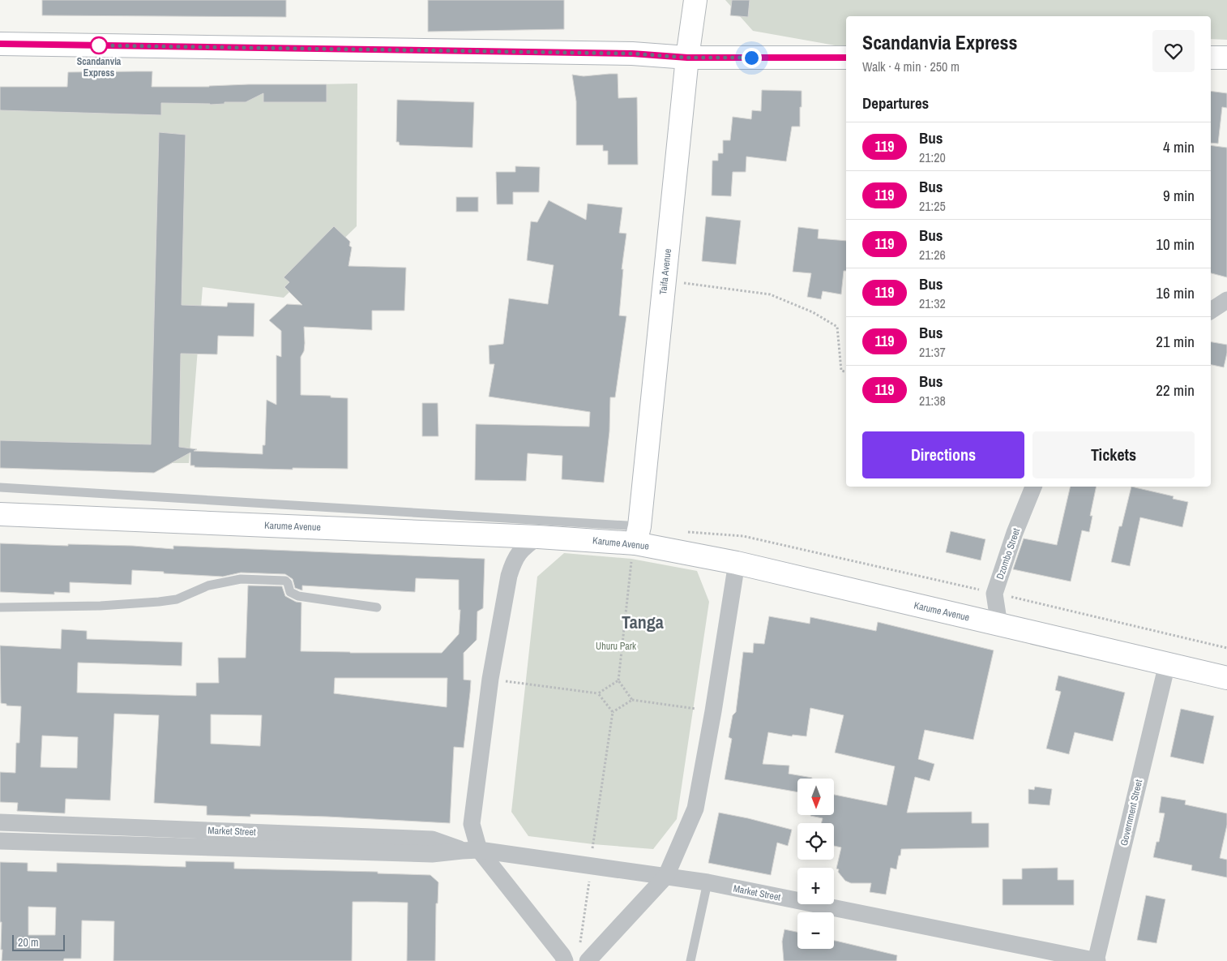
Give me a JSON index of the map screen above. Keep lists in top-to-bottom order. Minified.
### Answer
{"streets":{"main road":["Taifa Avenue","Karume Avenue"],"street":["Dzombo Street","Government Street","Market Street"]},"crossings":[["Taifa Avenue","Karume Avenue"],["Karume Avenue","Dzombo Street"],["Karume Avenue","Government Street"],["Government Street","Market Street"]],"districts":["Tanga"],"parks":["Uhuru Park"],"places":["Scandanvia Express"],"lines":["bus line 119"],"scale_bar":"20 m","north":"bottom","page":{"heading":[["Scandanvia Express","Walk · 4 min · 250 m"],"Departures"],"list":[{"mark":"119","name":"Bus","note":"21:20","value":"4 min"},{"mark":"119","name":"Bus","note":"21:25","value":"9 min"},{"mark":"119","name":"Bus","note":"21:26","value":"10 min"},{"mark":"119","name":"Bus","note":"21:32","value":"16 min"},{"mark":"119","name":"Bus","note":"21:37","value":"21 min"},{"mark":"119","name":"Bus","note":"21:38","value":"22 min"}],"buttons":["Directions","Tickets"],"map_buttons":["+","−"],"scale":"20 m"}}
